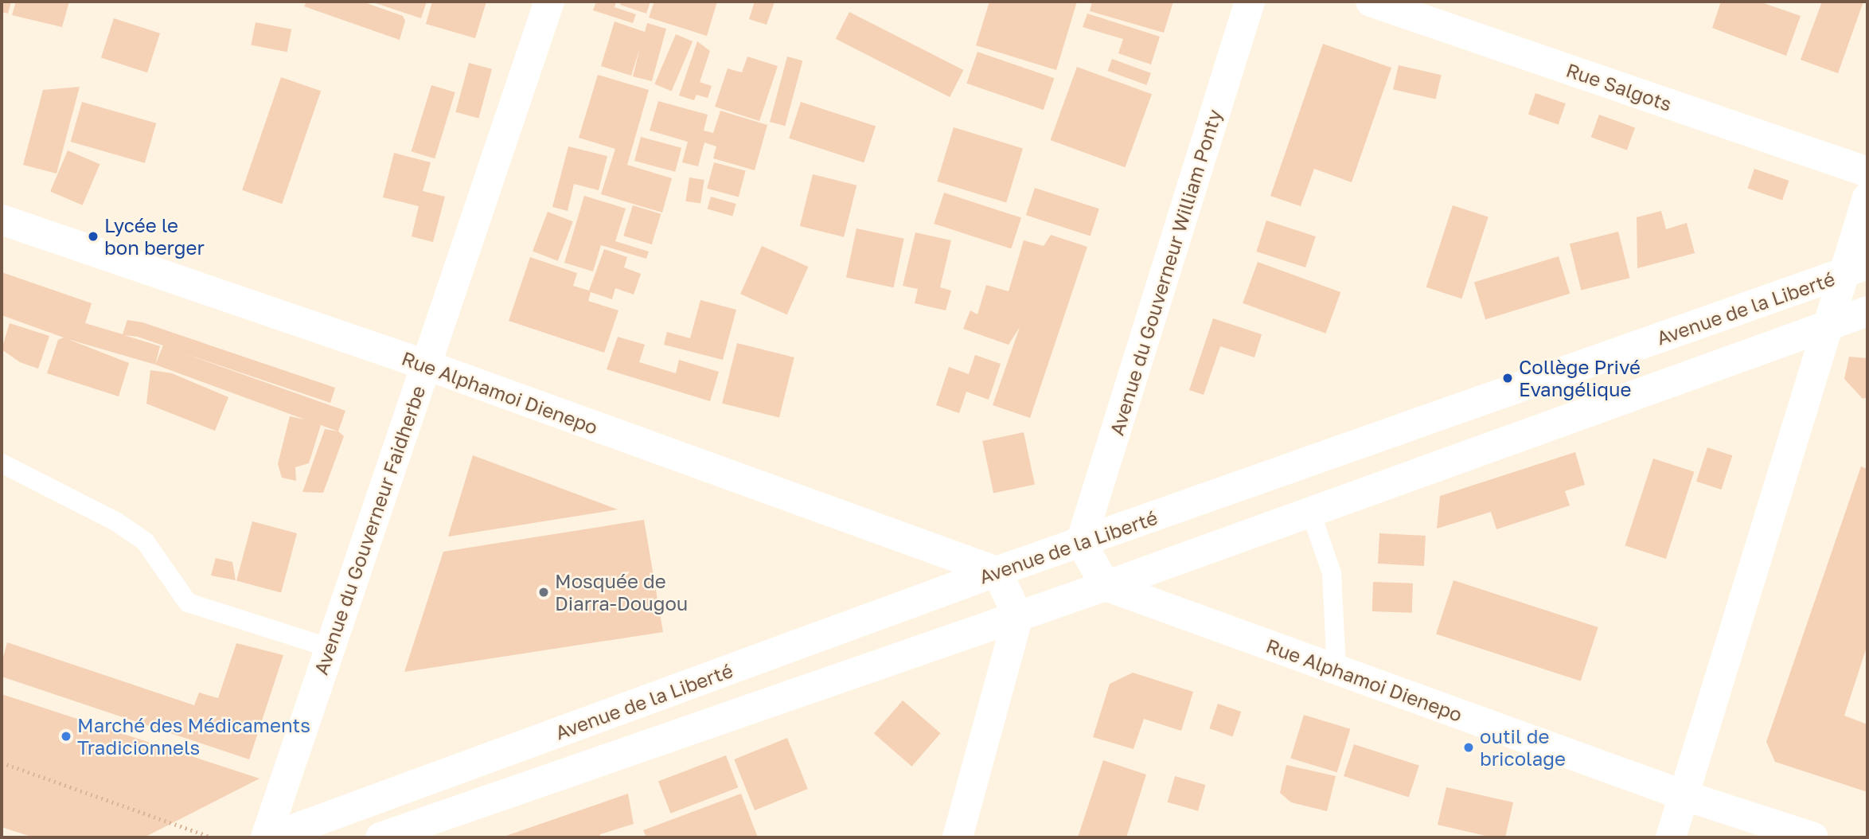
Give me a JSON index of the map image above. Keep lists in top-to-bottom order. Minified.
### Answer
{"streets":{"street":["Rue Salgots","Avenue du Gouverneur William Ponty","Avenue de la Liberté","Rue Alphamoi Dienepo","Avenue du Gouverneur Faidherbe"]},"crossings":[["Avenue du Gouverneur William Ponty","Avenue de la Liberté"],["Avenue de la Liberté","Rue Alphamoi Dienepo"],["Rue Alphamoi Dienepo","Avenue du Gouverneur Faidherbe"]],"places":["Lycée le bon berger","Collège Privé Evangélique","Mosquée de Diarra-Dougou","Marché des Médicaments Tradicionnels","outil de bricolage"]}
